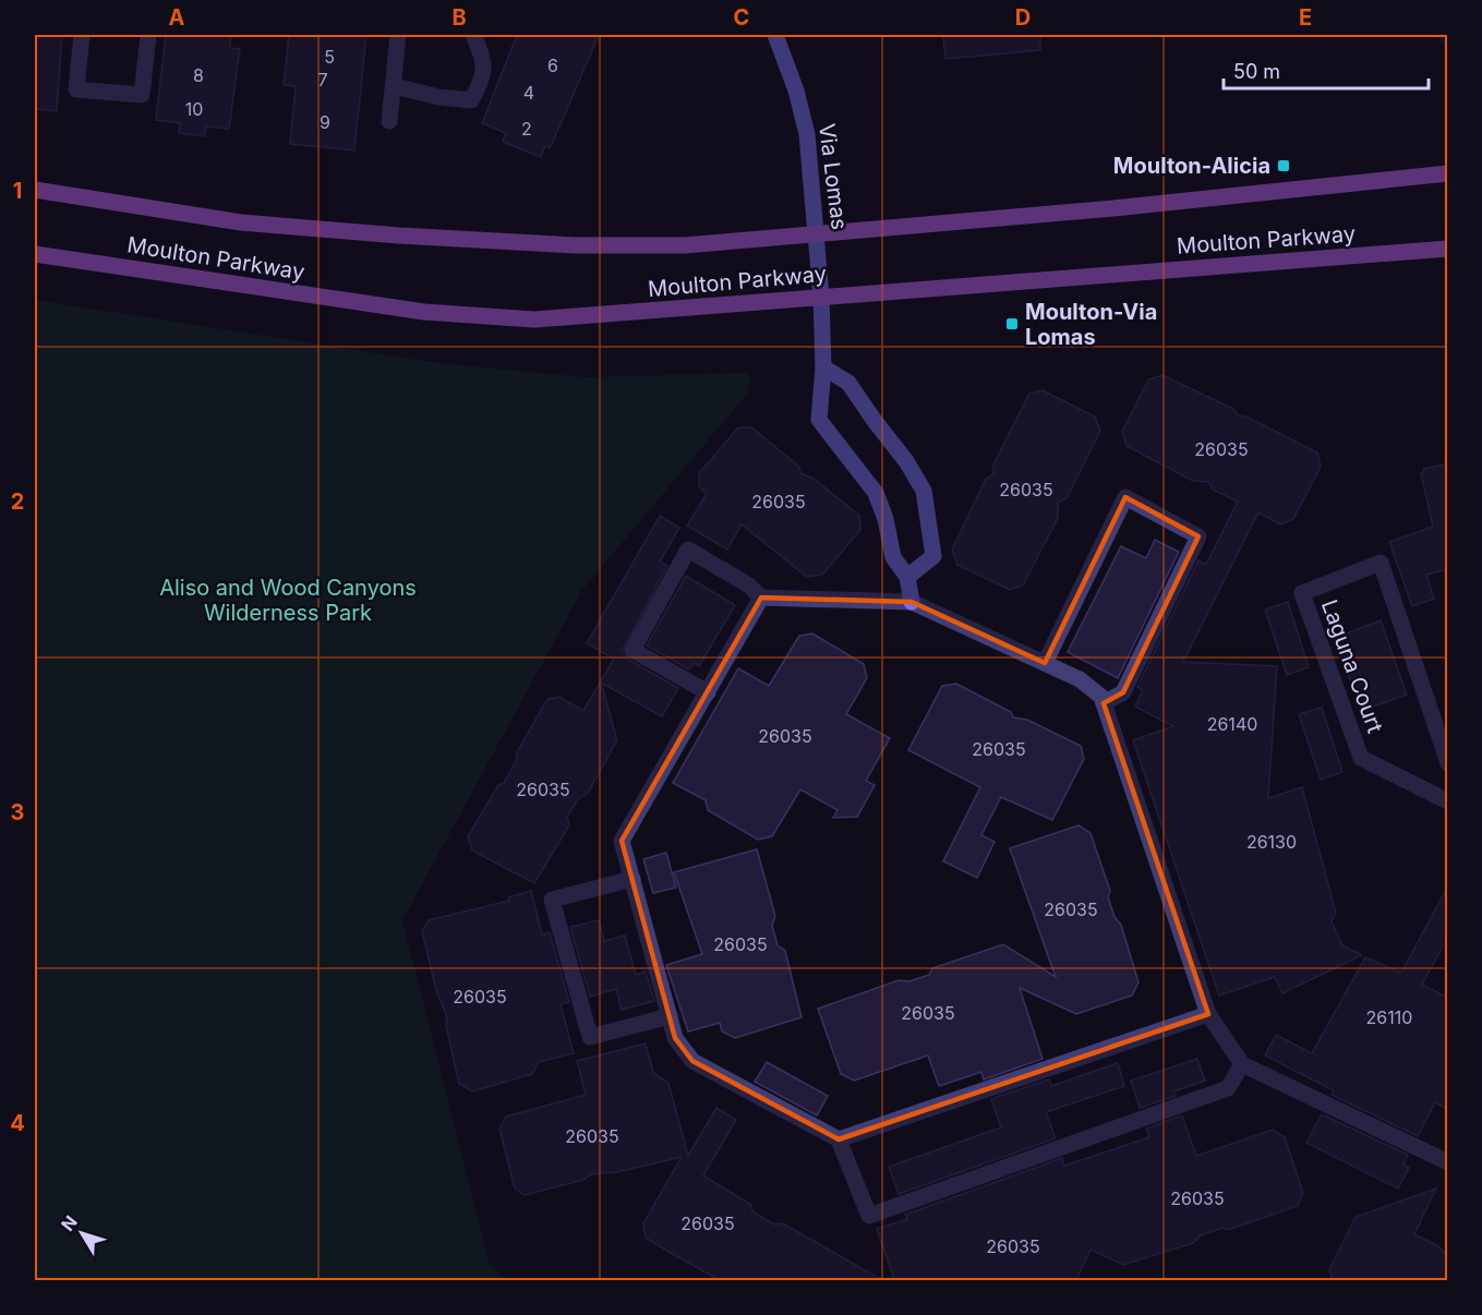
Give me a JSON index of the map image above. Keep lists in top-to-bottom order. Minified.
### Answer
{"streets":{"main road":["Moulton Parkway"],"street":["Via Lomas","Laguna Court"]},"crossings":[["Via Lomas","Moulton Parkway"]],"parks":["Aliso and Wood Canyons Wilderness Park"],"places":{"transit":["Moulton-Alicia","Moulton-Via Lomas"]},"house_numbers":["5","6","8","7","4","10","9","2","26035","26035","26035","26140","26035","26035","26035","26130","26035","26035","26035","26035","26110","26035","26035","26035","26035"],"scale_bar":"50 m","north":"top left","grid":{"columns":["A","B","C","D","E"],"rows":["1","2","3","4"]}}
